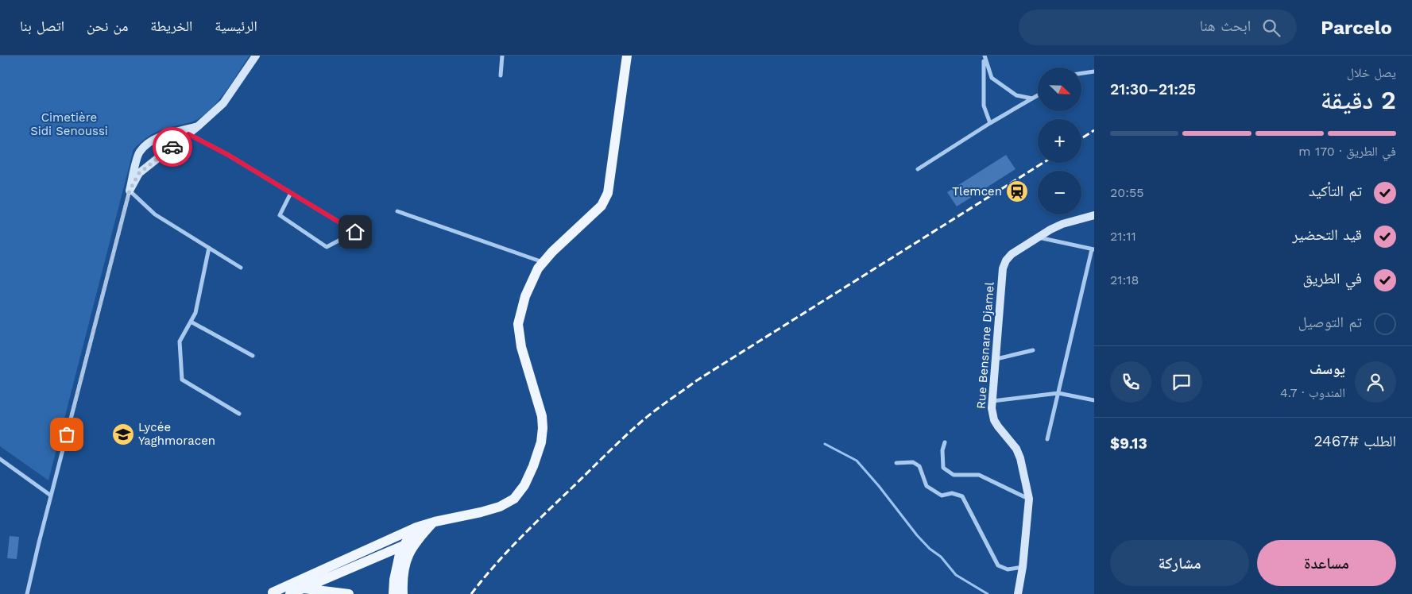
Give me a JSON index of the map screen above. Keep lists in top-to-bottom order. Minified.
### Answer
{"streets":{"main road":["Rue Bensnane Djamel"]},"parks":["Cimetière Sidi Senoussi"],"places":{"station":["Tlemcen"],"school or university":["Lycée Yaghmoracen"]},"north":"bottom right","page":{"header":"Parcelo","search":"ابحث هنا","nav":["الرئيسية","الخريطة","من نحن","اتصل بنا"],"heading":["2 دقيقة","يصل خلال","21:25–21:30"],"panel":["يوسف","المندوب · 4.7","الطلب #2467","$9.13"],"map_buttons":["+","−"],"bar":"في الطريق · 170 m","list":[["تم التأكيد","20:55"],["قيد التحضير","21:11"],["في الطريق","21:18"],"تم التوصيل"],"buttons":["مساعدة","مشاركة"]}}
